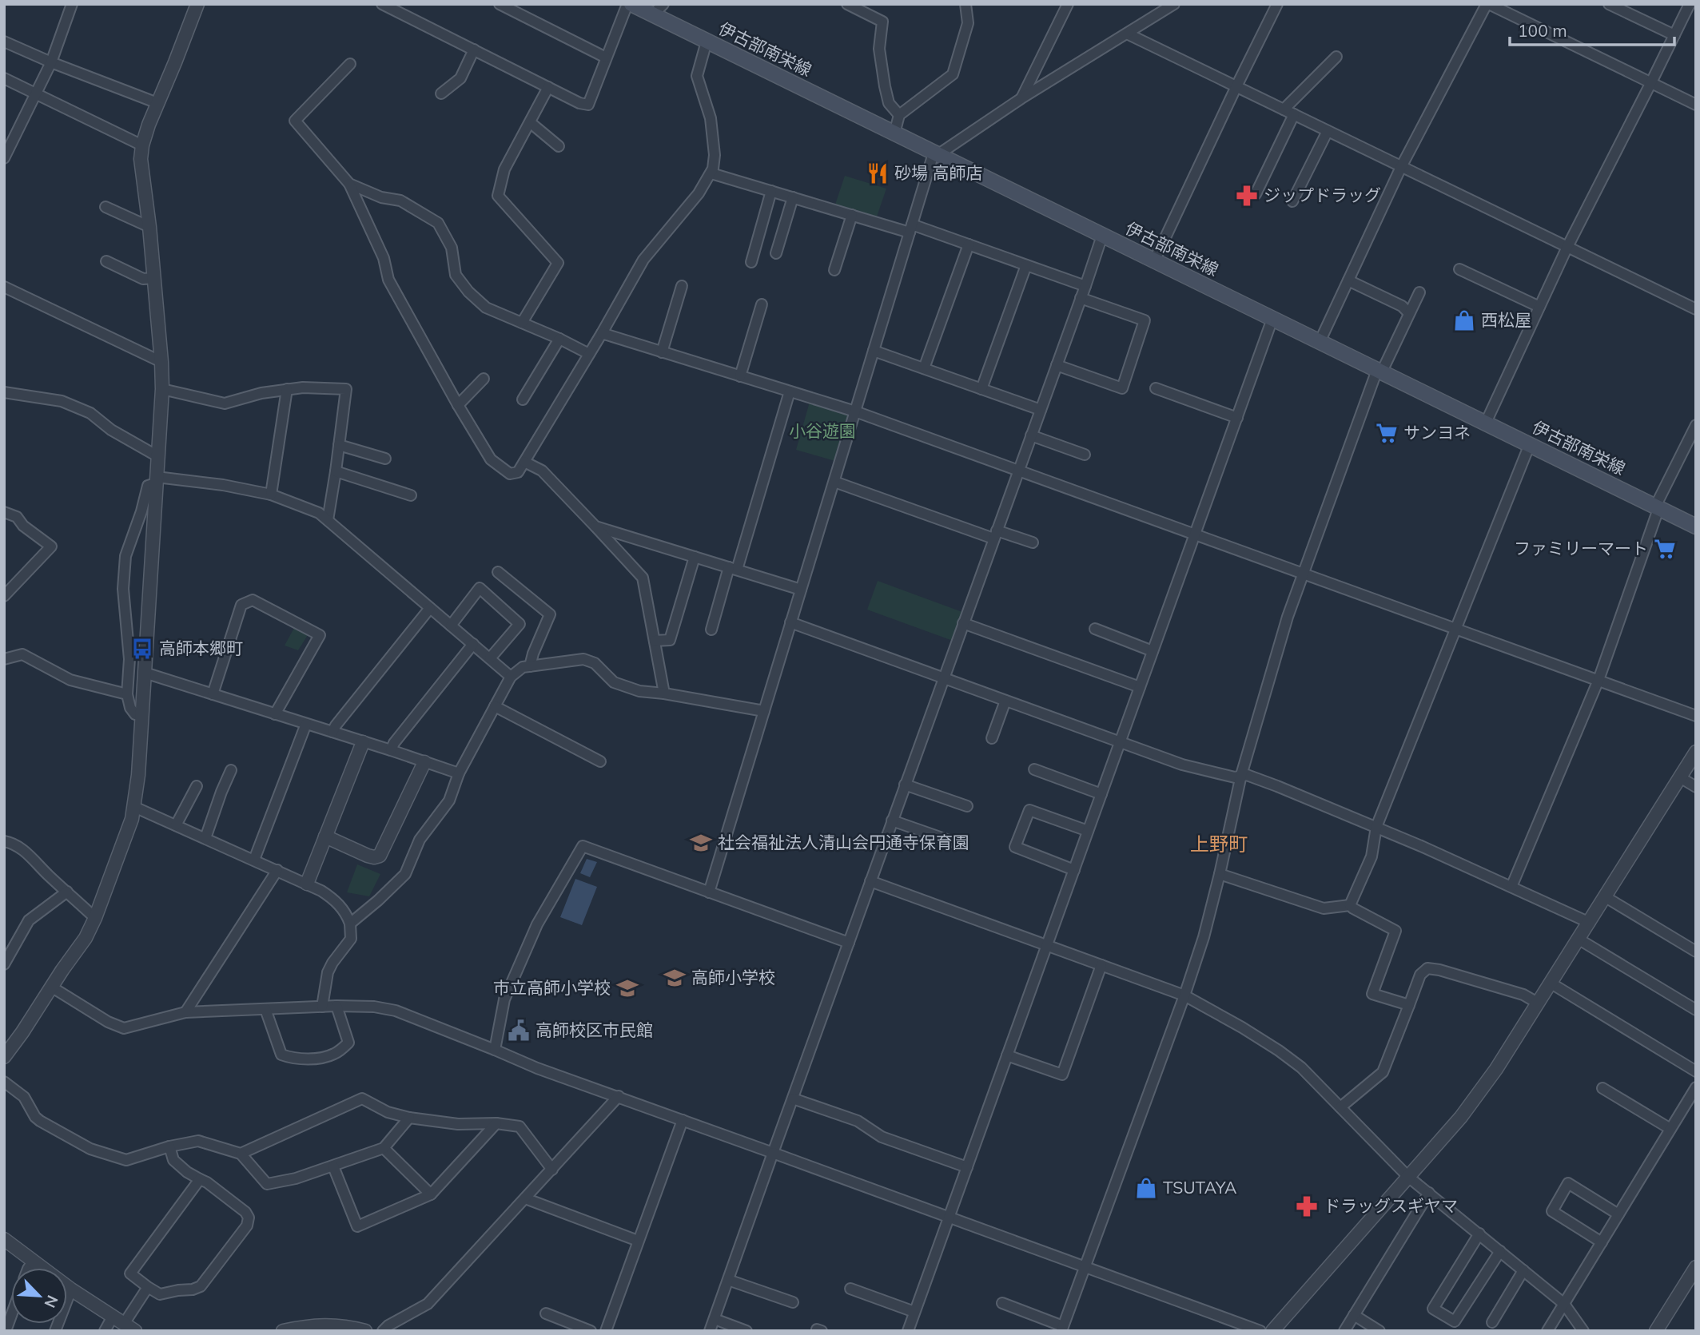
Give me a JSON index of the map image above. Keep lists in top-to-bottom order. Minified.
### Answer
{"streets":{"main road":["伊古部南栄線"]},"districts":["上野町"],"parks":["小谷遊園"],"places":{"restaurant":["砂場 高師店"],"pharmacy":["ジップドラッグ","ドラッグスギヤマ"],"shop":["西松屋","TSUTAYA"],"supermarket":["サンヨネ","ファミリーマート"],"bus stop":["高師本郷町"],"school or university":["社会福祉法人清山会円通寺保育園","高師小学校","市立高師小学校"],"public building":["高師校区市民館"]},"scale_bar":"100 m","north":"bottom right"}
